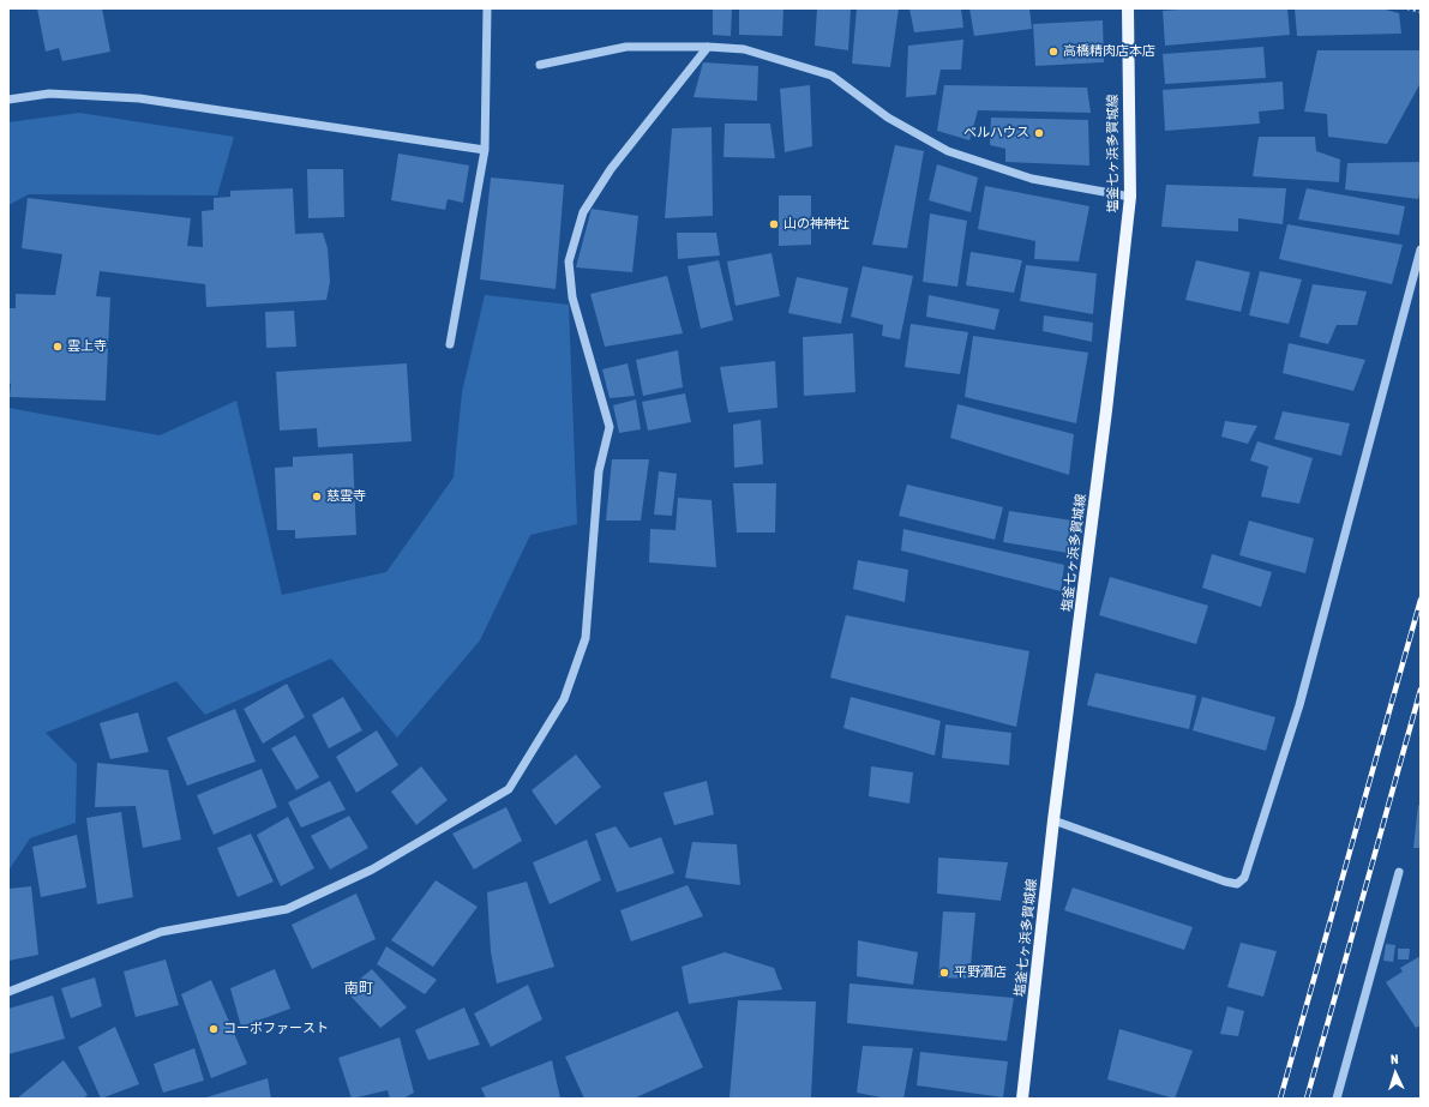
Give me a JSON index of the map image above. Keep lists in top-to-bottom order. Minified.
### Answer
{"streets":{"main road":["塩釜七ヶ浜多賀城線"]},"districts":["南町"],"places":["高橋精肉店本店","ベルハウス","山の神神社","雲上寺","慈雲寺","平野酒店","コーポファースト"],"north":"top"}
